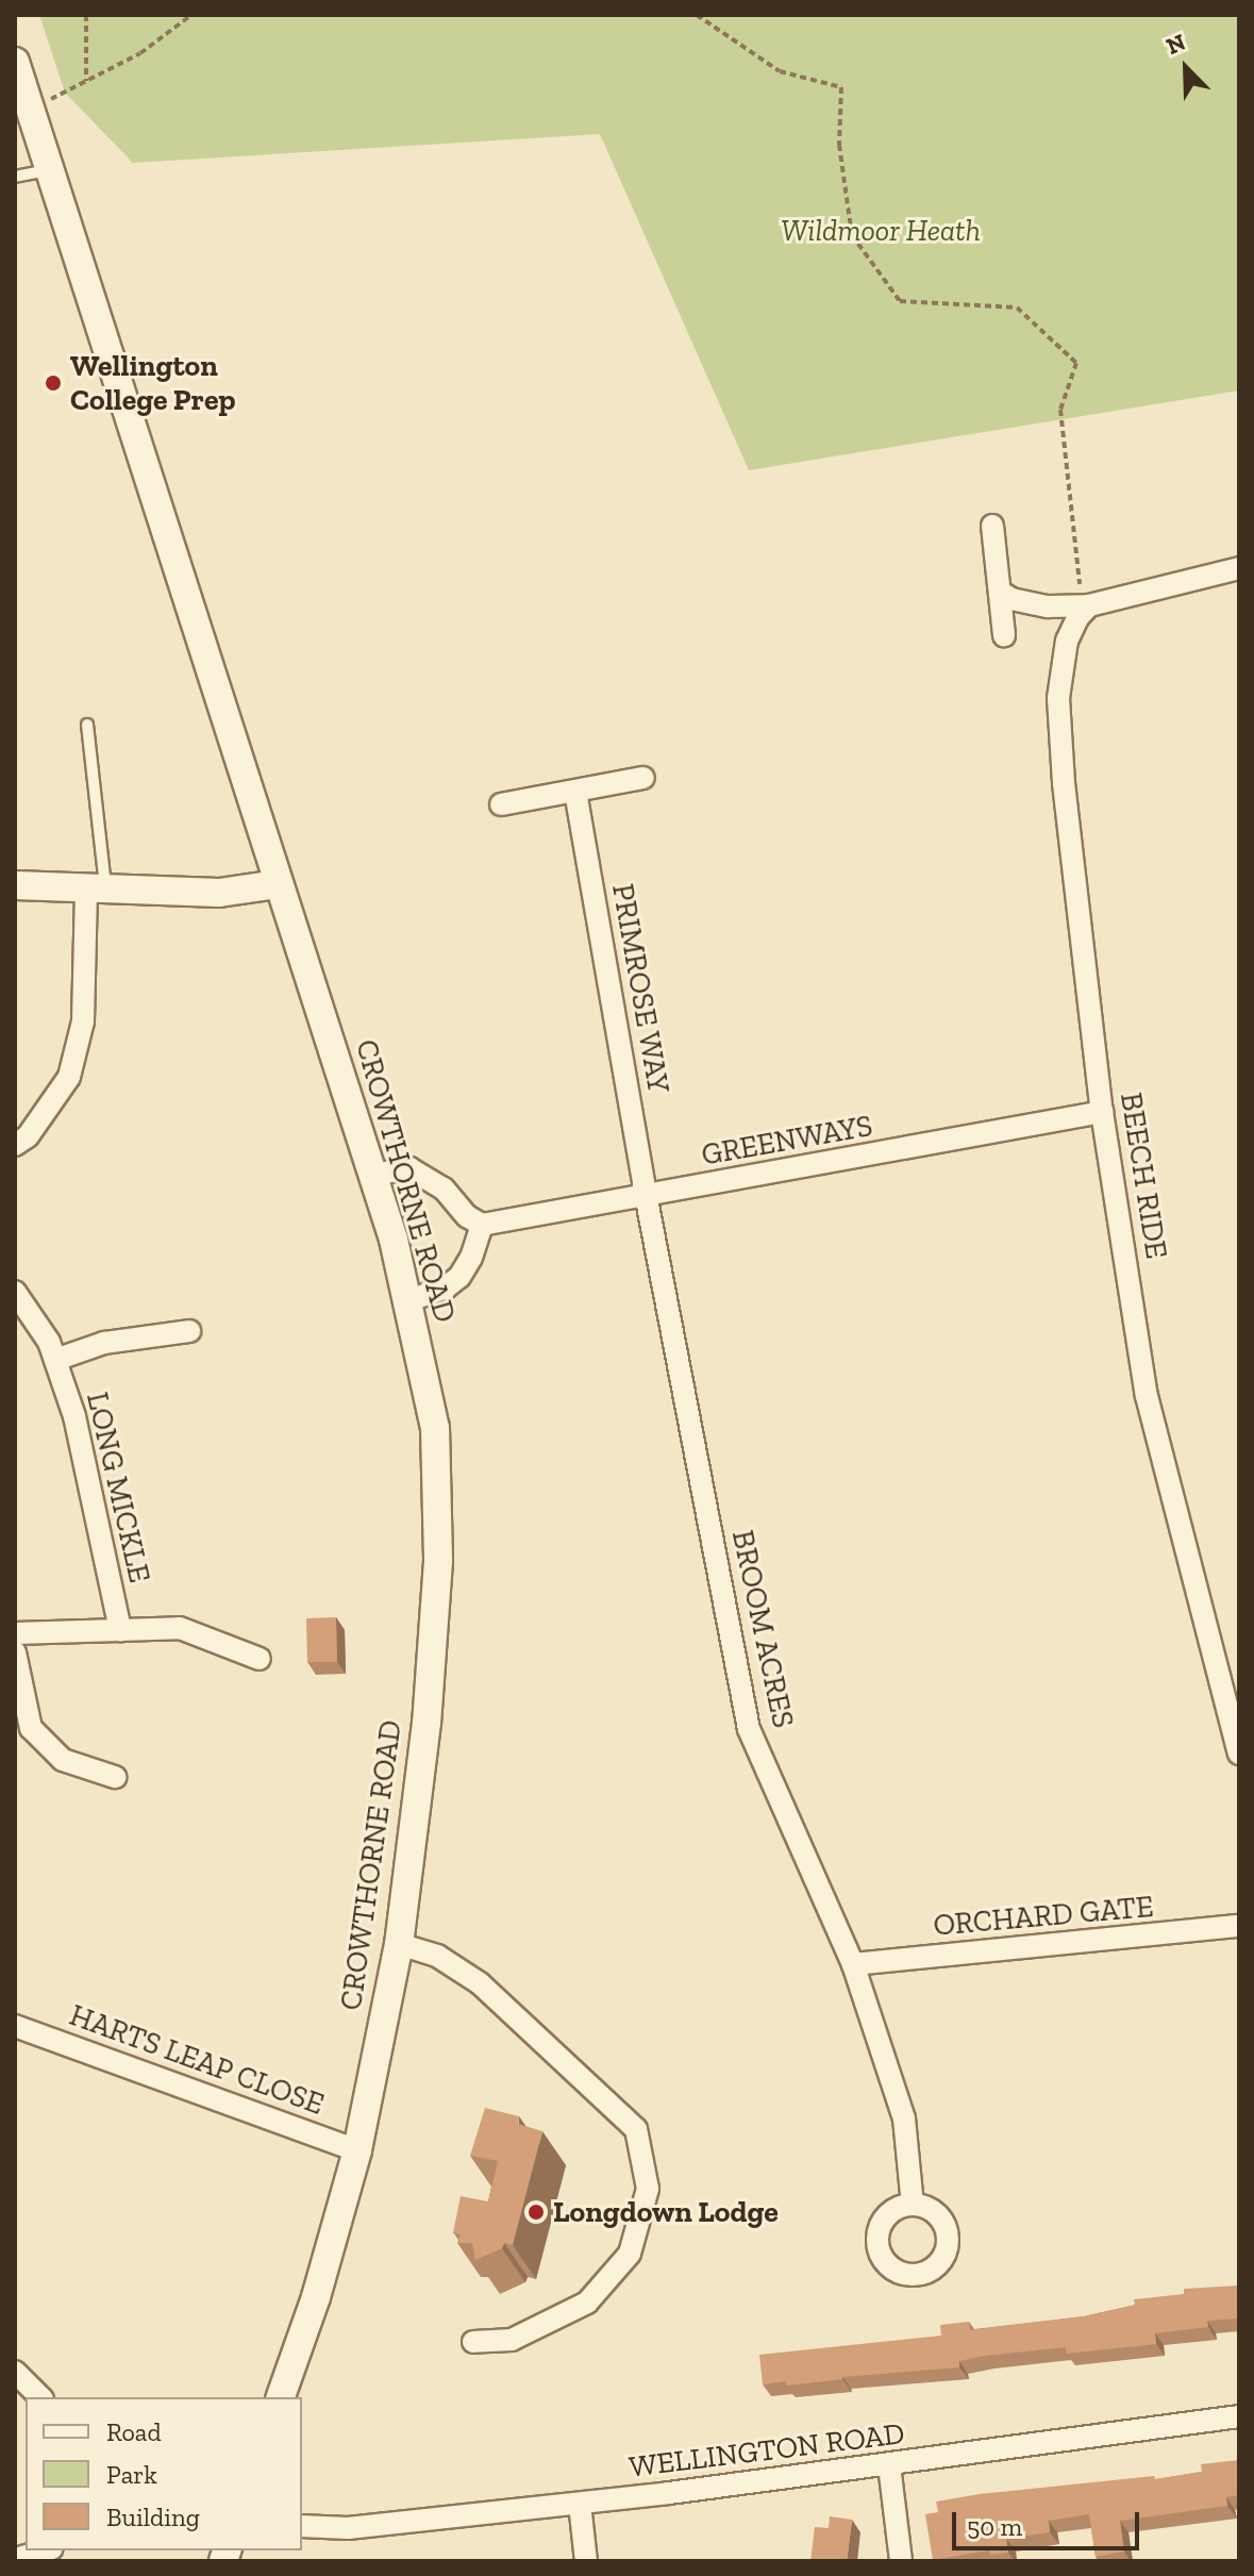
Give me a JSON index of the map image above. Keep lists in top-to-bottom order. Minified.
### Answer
{"streets":{"street":["PRIMROSE WAY","GREENWAYS","BEECH RIDE","CROWTHORNE ROAD","LONG MICKLE","BROOM ACRES","ORCHARD GATE","HARTS LEAP CLOSE","WELLINGTON ROAD"]},"crossings":[["PRIMROSE WAY","GREENWAYS"],["PRIMROSE WAY","BROOM ACRES"],["GREENWAYS","BEECH RIDE"],["GREENWAYS","BROOM ACRES"],["CROWTHORNE ROAD","HARTS LEAP CLOSE"],["BROOM ACRES","ORCHARD GATE"]],"parks":["Wildmoor Heath"],"places":["Wellington College Prep","Longdown Lodge"],"legend":["Road","Park","Building"],"scale_bar":"50 m","north":"top left"}
